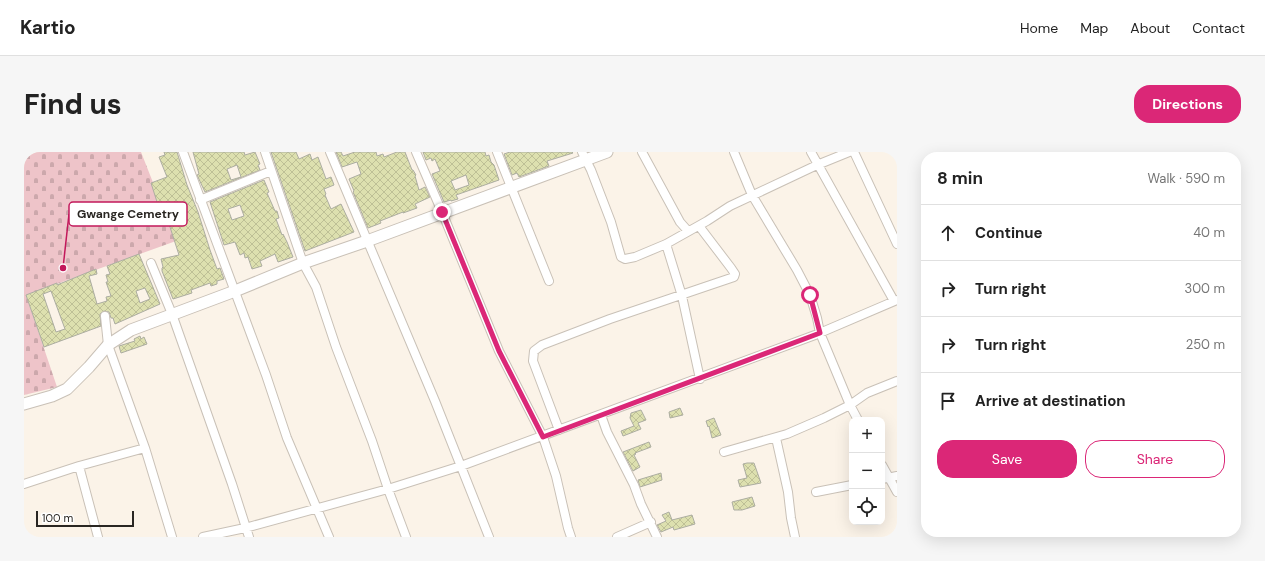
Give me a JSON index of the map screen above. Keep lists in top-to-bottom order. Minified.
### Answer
{"places":["Gwange Cemetry"],"scale_bar":"100 m","page":{"header":"Kartio","nav":["Home","Map","About","Contact"],"buttons":["Directions",["Save","Share"]],"title":"Find us","heading":["8 min","Walk · 590 m"],"list":[["Continue","40 m"],["Turn right","300 m"],["Turn right","250 m"],"Arrive at destination"],"map_buttons":["+","−"],"scale":"100 m"}}
